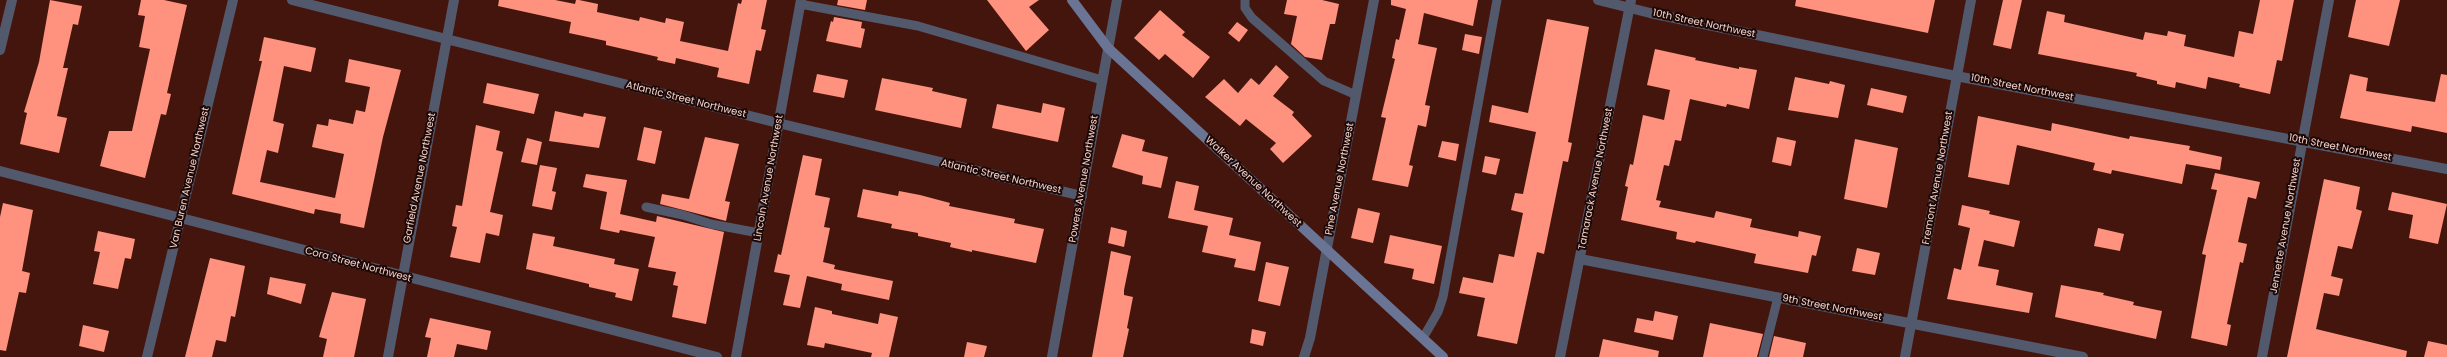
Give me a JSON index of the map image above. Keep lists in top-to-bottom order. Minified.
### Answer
{"streets":{"main road":["Walker Avenue Northwest"],"street":["10th Street Northwest","Atlantic Street Northwest","Van Buren Avenue Northwest","Garfield Avenue Northwest","Lincoln Avenue Northwest","Fremont Avenue Northwest","Powers Avenue Northwest","Pine Avenue Northwest","Tamarack Avenue Northwest","Jennette Avenue Northwest","Cora Street Northwest","9th Street Northwest"]},"crossings":[["10th Street Northwest","Fremont Avenue Northwest"],["10th Street Northwest","Tamarack Avenue Northwest"],["10th Street Northwest","Jennette Avenue Northwest"],["Atlantic Street Northwest","Garfield Avenue Northwest"],["Atlantic Street Northwest","Lincoln Avenue Northwest"],["Atlantic Street Northwest","Powers Avenue Northwest"],["Van Buren Avenue Northwest","Cora Street Northwest"],["Garfield Avenue Northwest","Cora Street Northwest"],["Fremont Avenue Northwest","9th Street Northwest"],["Powers Avenue Northwest","Walker Avenue Northwest"],["Pine Avenue Northwest","Walker Avenue Northwest"],["Tamarack Avenue Northwest","9th Street Northwest"]]}
